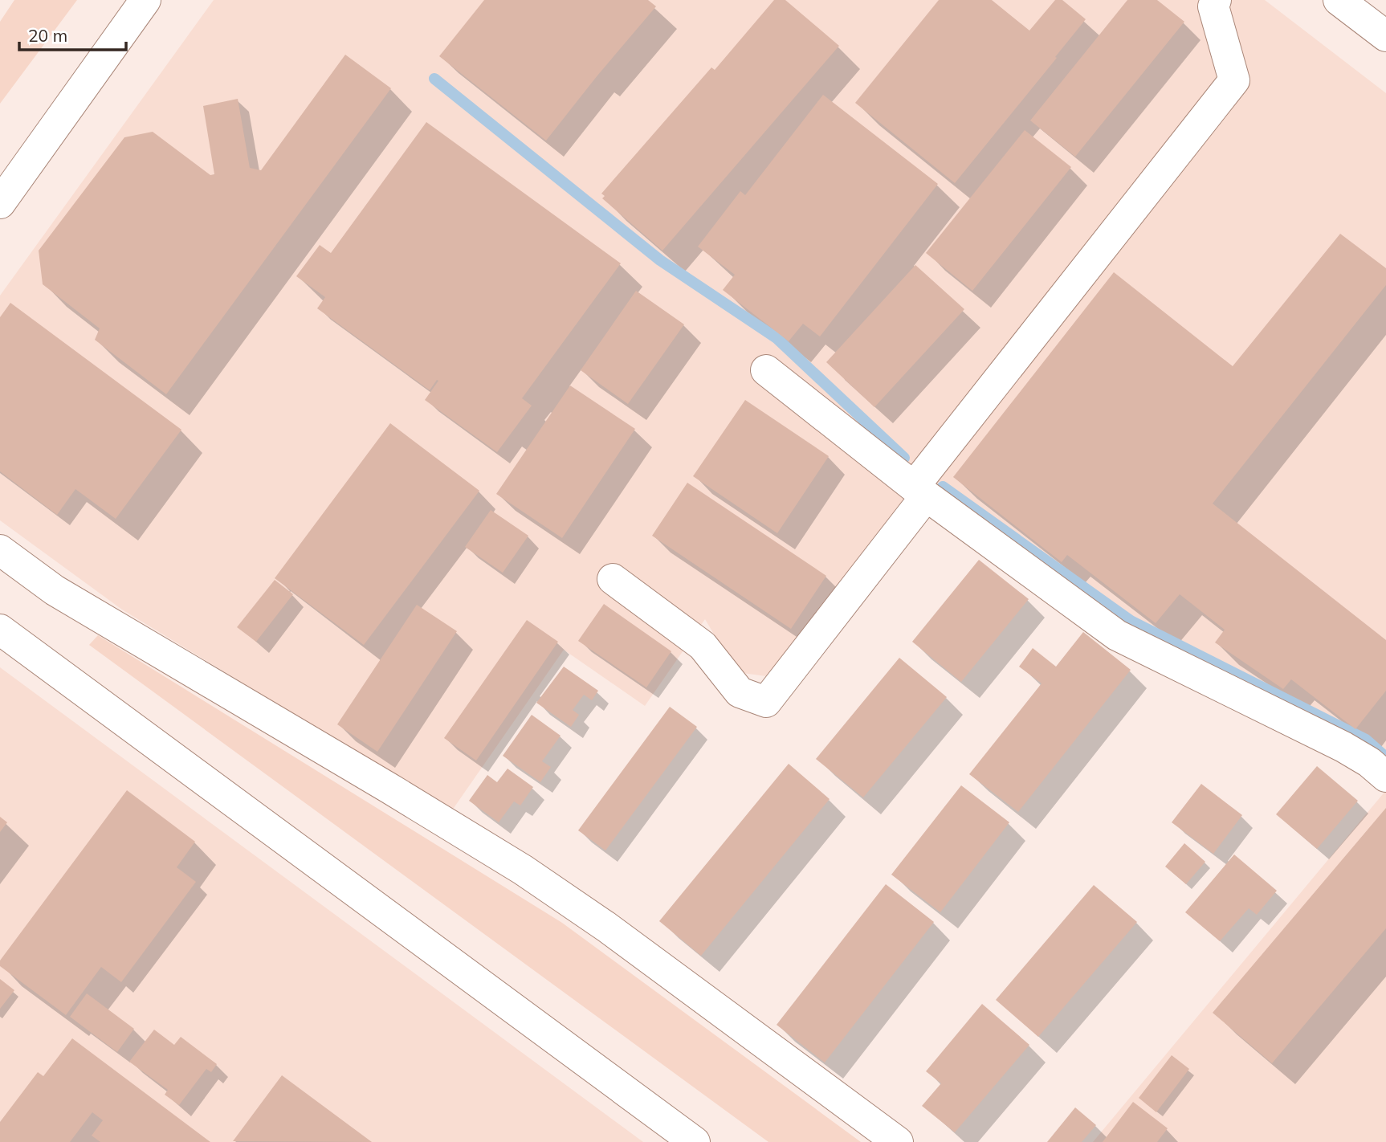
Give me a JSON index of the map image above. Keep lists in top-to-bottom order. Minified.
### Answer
{"scale_bar":"20 m"}
